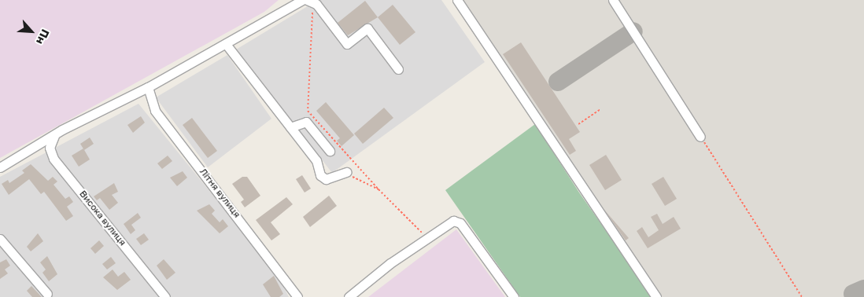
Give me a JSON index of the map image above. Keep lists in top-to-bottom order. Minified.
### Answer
{"streets":{"street":["Літня вулиця","Висока вулиця"]},"north":"bottom right"}
